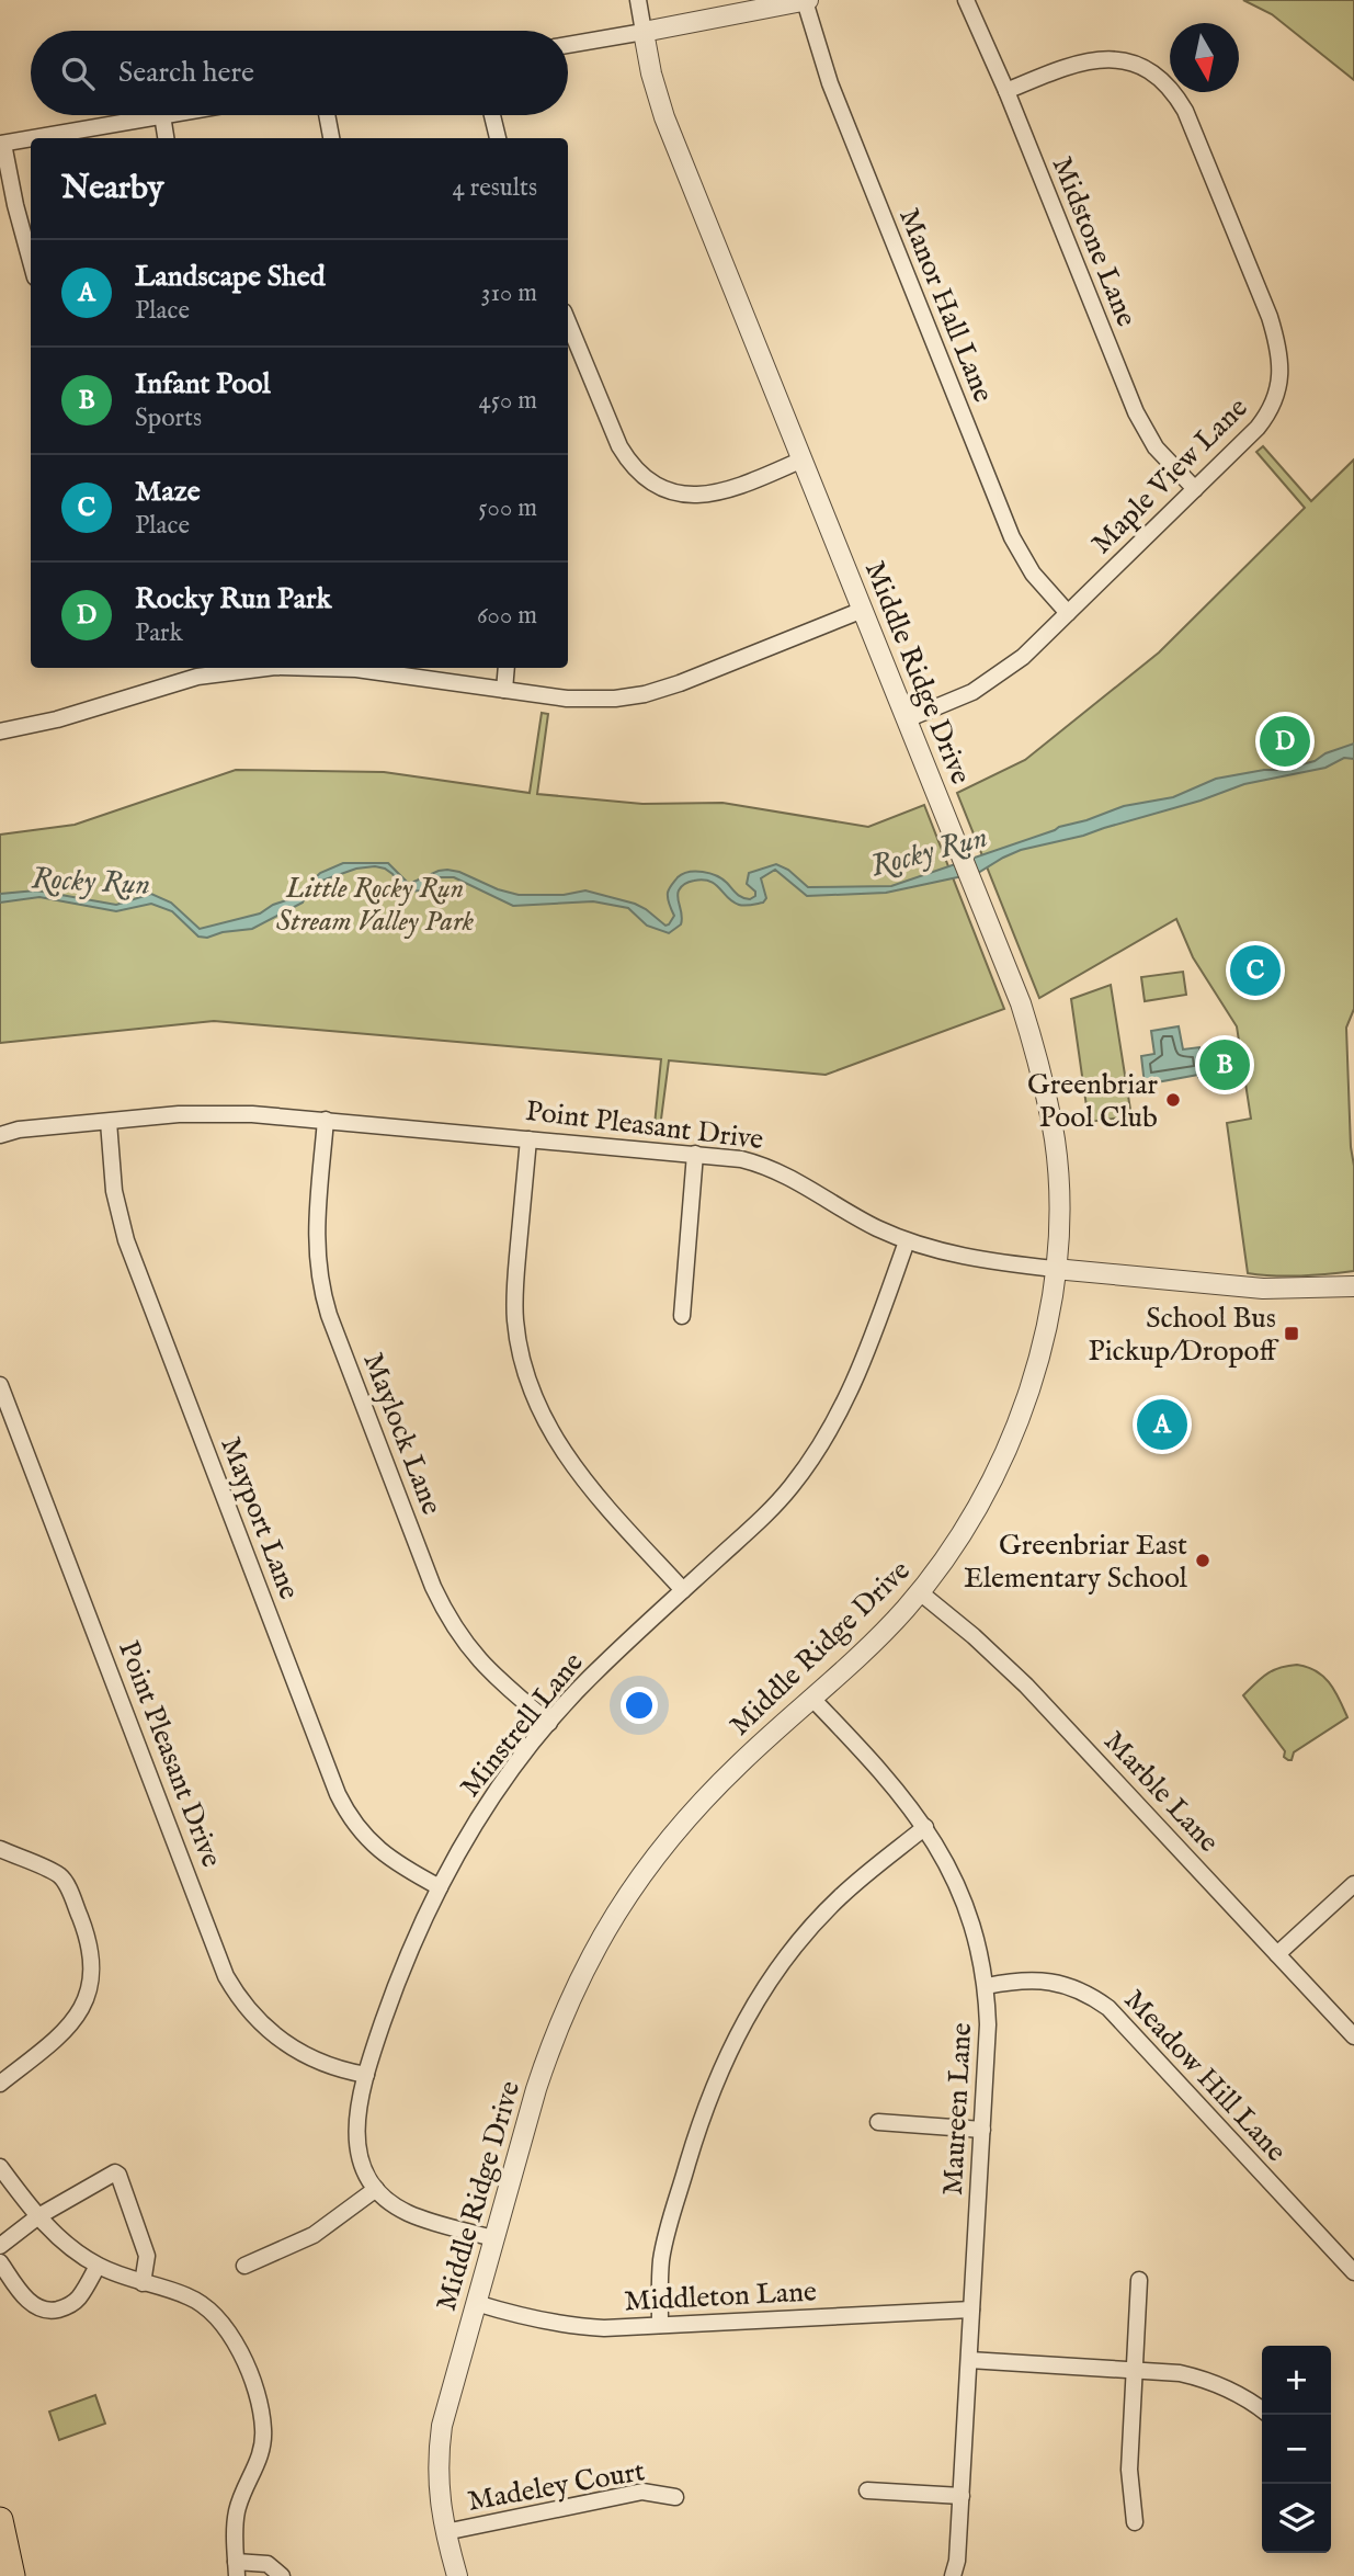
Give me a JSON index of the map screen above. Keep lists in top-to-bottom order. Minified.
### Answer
{"streets":{"street":["Midstone Lane","Manor Hall Lane","Maple View Lane","Middle Ridge Drive","Point Pleasant Drive","Maylock Lane","Mayport Lane","Minstrell Lane","Marble Lane","Meadow Hill Lane","Maureen Lane","Middleton Lane","Madeley Court"]},"crossings":[["Midstone Lane","Maple View Lane"],["Manor Hall Lane","Maple View Lane"],["Maple View Lane","Middle Ridge Drive"],["Middle Ridge Drive","Point Pleasant Drive"],["Middle Ridge Drive","Minstrell Lane"],["Middle Ridge Drive","Marble Lane"],["Middle Ridge Drive","Maureen Lane"],["Middle Ridge Drive","Middleton Lane"],["Middle Ridge Drive","Madeley Court"],["Point Pleasant Drive","Maylock Lane"],["Point Pleasant Drive","Mayport Lane"],["Point Pleasant Drive","Minstrell Lane"],["Maylock Lane","Minstrell Lane"],["Mayport Lane","Minstrell Lane"],["Meadow Hill Lane","Maureen Lane"],["Maureen Lane","Middleton Lane"]],"water":["Rocky Run"],"parks":["Little Rocky Run Stream Valley Park"],"places":{"other":["Greenbriar Pool Club","Greenbriar East Elementary School"],"transit":["School Bus Pickup/Dropoff"]},"north":"bottom","page":{"search":"Search here","heading":["Nearby","4 results"],"list":[{"mark":"A","name":"Landscape Shed","note":"Place","value":"310 m"},{"mark":"B","name":"Infant Pool","note":"Sports","value":"450 m"},{"mark":"C","name":"Maze","note":"Place","value":"500 m"},{"mark":"D","name":"Rocky Run Park","note":"Park","value":"600 m"}],"pins":["D","C","B","A"],"map_buttons":["+","−"]}}
